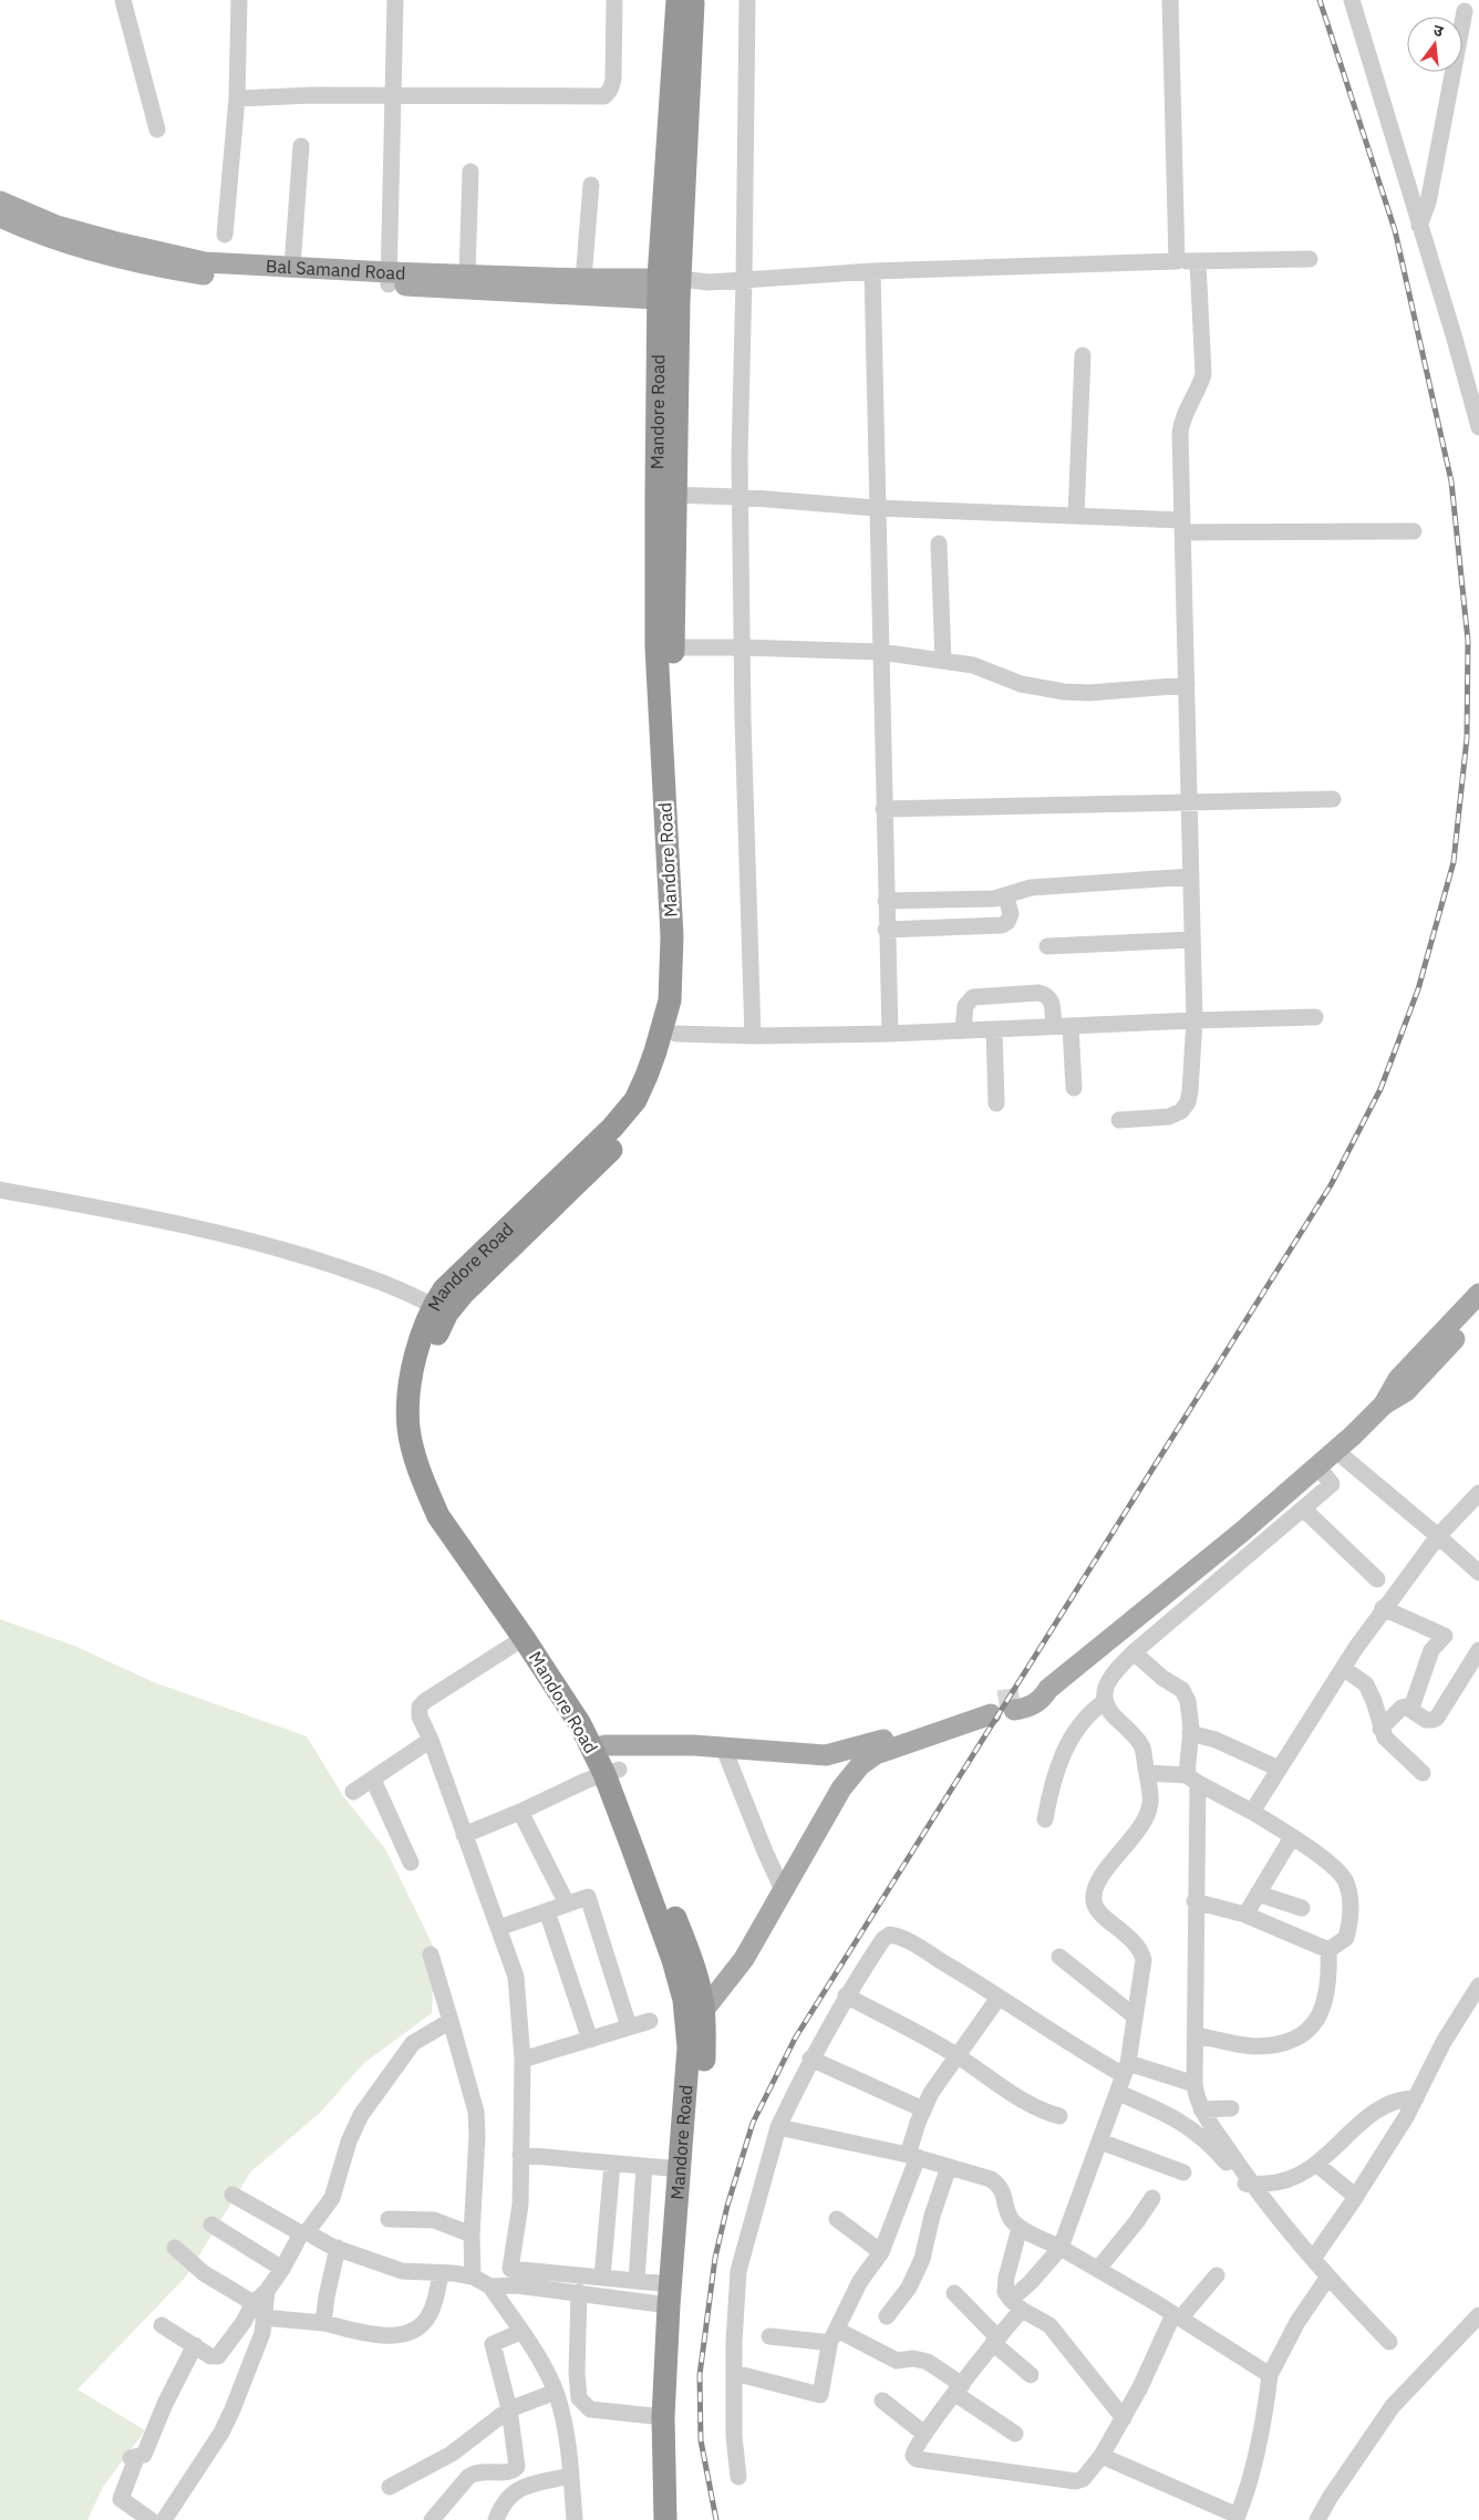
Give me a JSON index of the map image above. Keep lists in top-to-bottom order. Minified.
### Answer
{"streets":{"highway":["Mandore Road"],"main road":["Bal Samand Road"]},"crossings":[["Bal Samand Road","Mandore Road"]],"north":"top"}
